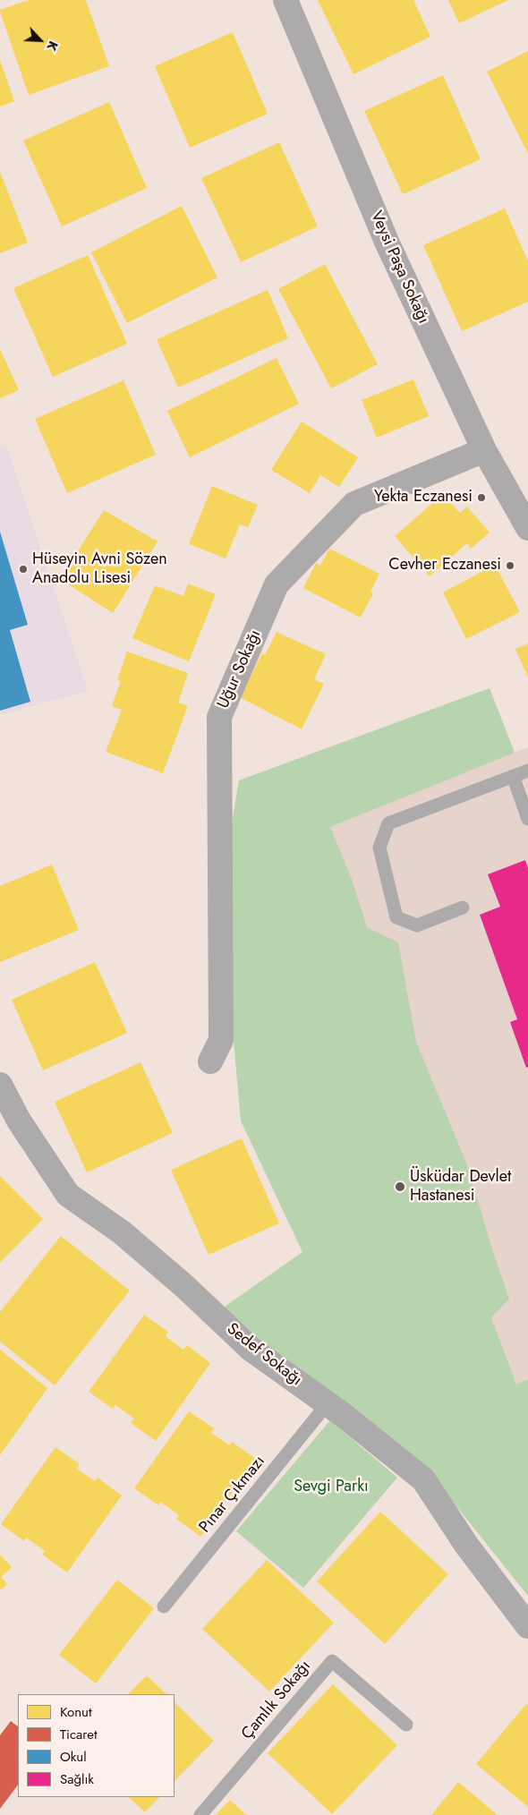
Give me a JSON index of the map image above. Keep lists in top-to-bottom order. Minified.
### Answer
{"streets":{"street":["Veysi Paşa Sokağı","Uğur Sokağı","Sedef Sokağı"],"lane":["Pınar Çıkmazı","Çamlık Sokağı"]},"crossings":[["Veysi Paşa Sokağı","Uğur Sokağı"],["Sedef Sokağı","Pınar Çıkmazı"]],"parks":["Sevgi Parkı"],"places":["Yekta Eczanesi","Cevher Eczanesi","Hüseyin Avni Sözen Anadolu Lisesi","Üsküdar Devlet Hastanesi"],"legend":["Konut","Ticaret","Okul","Sağlık"],"north":"bottom right"}
